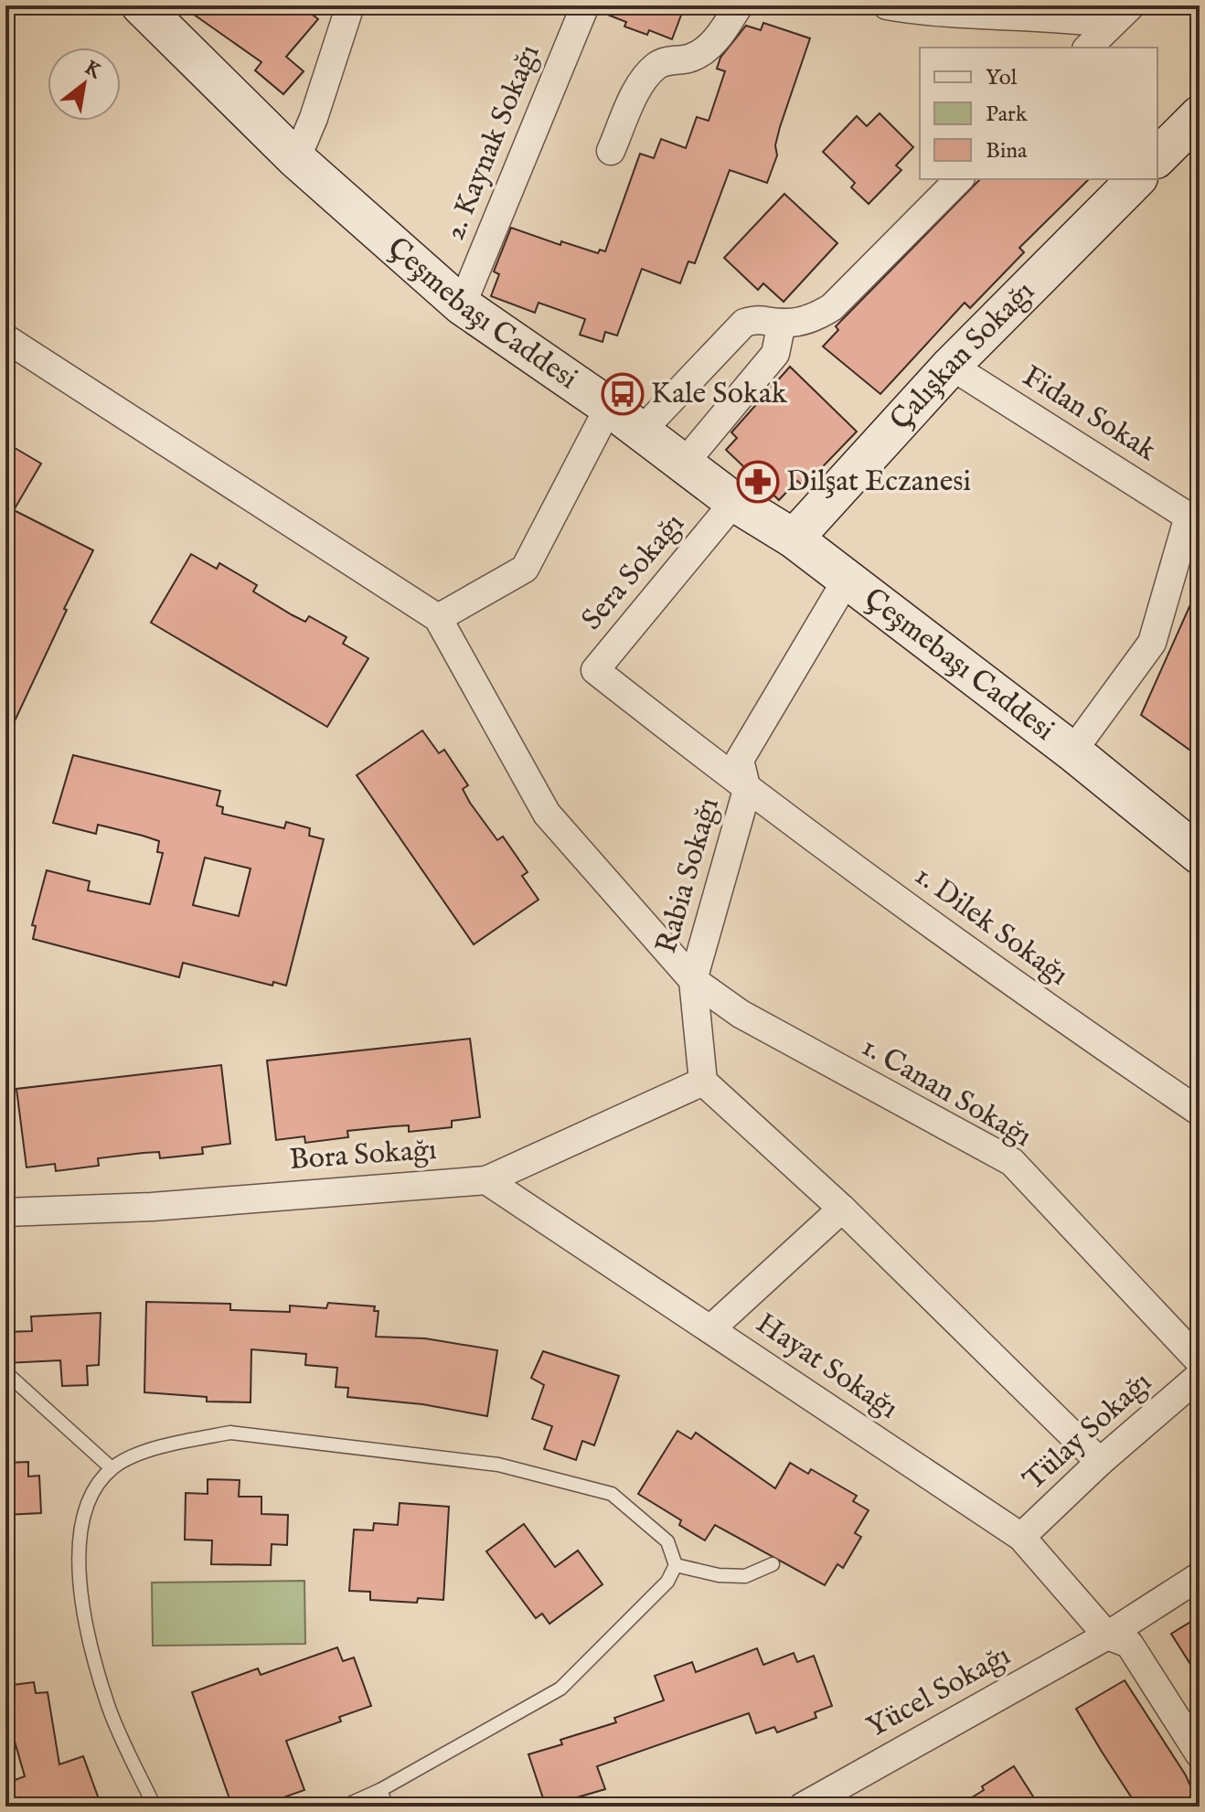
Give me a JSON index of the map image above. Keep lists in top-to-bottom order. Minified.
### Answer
{"streets":{"main road":["Çeşmebaşı Caddesi","Çalışkan Sokağı"],"street":["2. Kaynak Sokağı","Fidan Sokak","Sera Sokağı","Rabia Sokağı","1. Dilek Sokağı","1. Canan Sokağı","Bora Sokağı","Hayat Sokağı","Tülay Sokağı","Yücel Sokağı"]},"crossings":[["2. Kaynak Sokağı","Çeşmebaşı Caddesi"],["Çeşmebaşı Caddesi","Çalışkan Sokağı"],["Çeşmebaşı Caddesi","Fidan Sokak"],["Çeşmebaşı Caddesi","Sera Sokağı"],["Çalışkan Sokağı","Fidan Sokak"],["Sera Sokağı","Rabia Sokağı"],["Sera Sokağı","1. Dilek Sokağı"],["Rabia Sokağı","1. Dilek Sokağı"],["Rabia Sokağı","1. Canan Sokağı"],["Bora Sokağı","Hayat Sokağı"],["Hayat Sokağı","Tülay Sokağı"],["Hayat Sokağı","Yücel Sokağı"]],"places":{"bus stop":["Kale Sokak"],"pharmacy":["Dilşat Eczanesi"]},"legend":["Yol","Park","Bina"],"north":"top right"}
